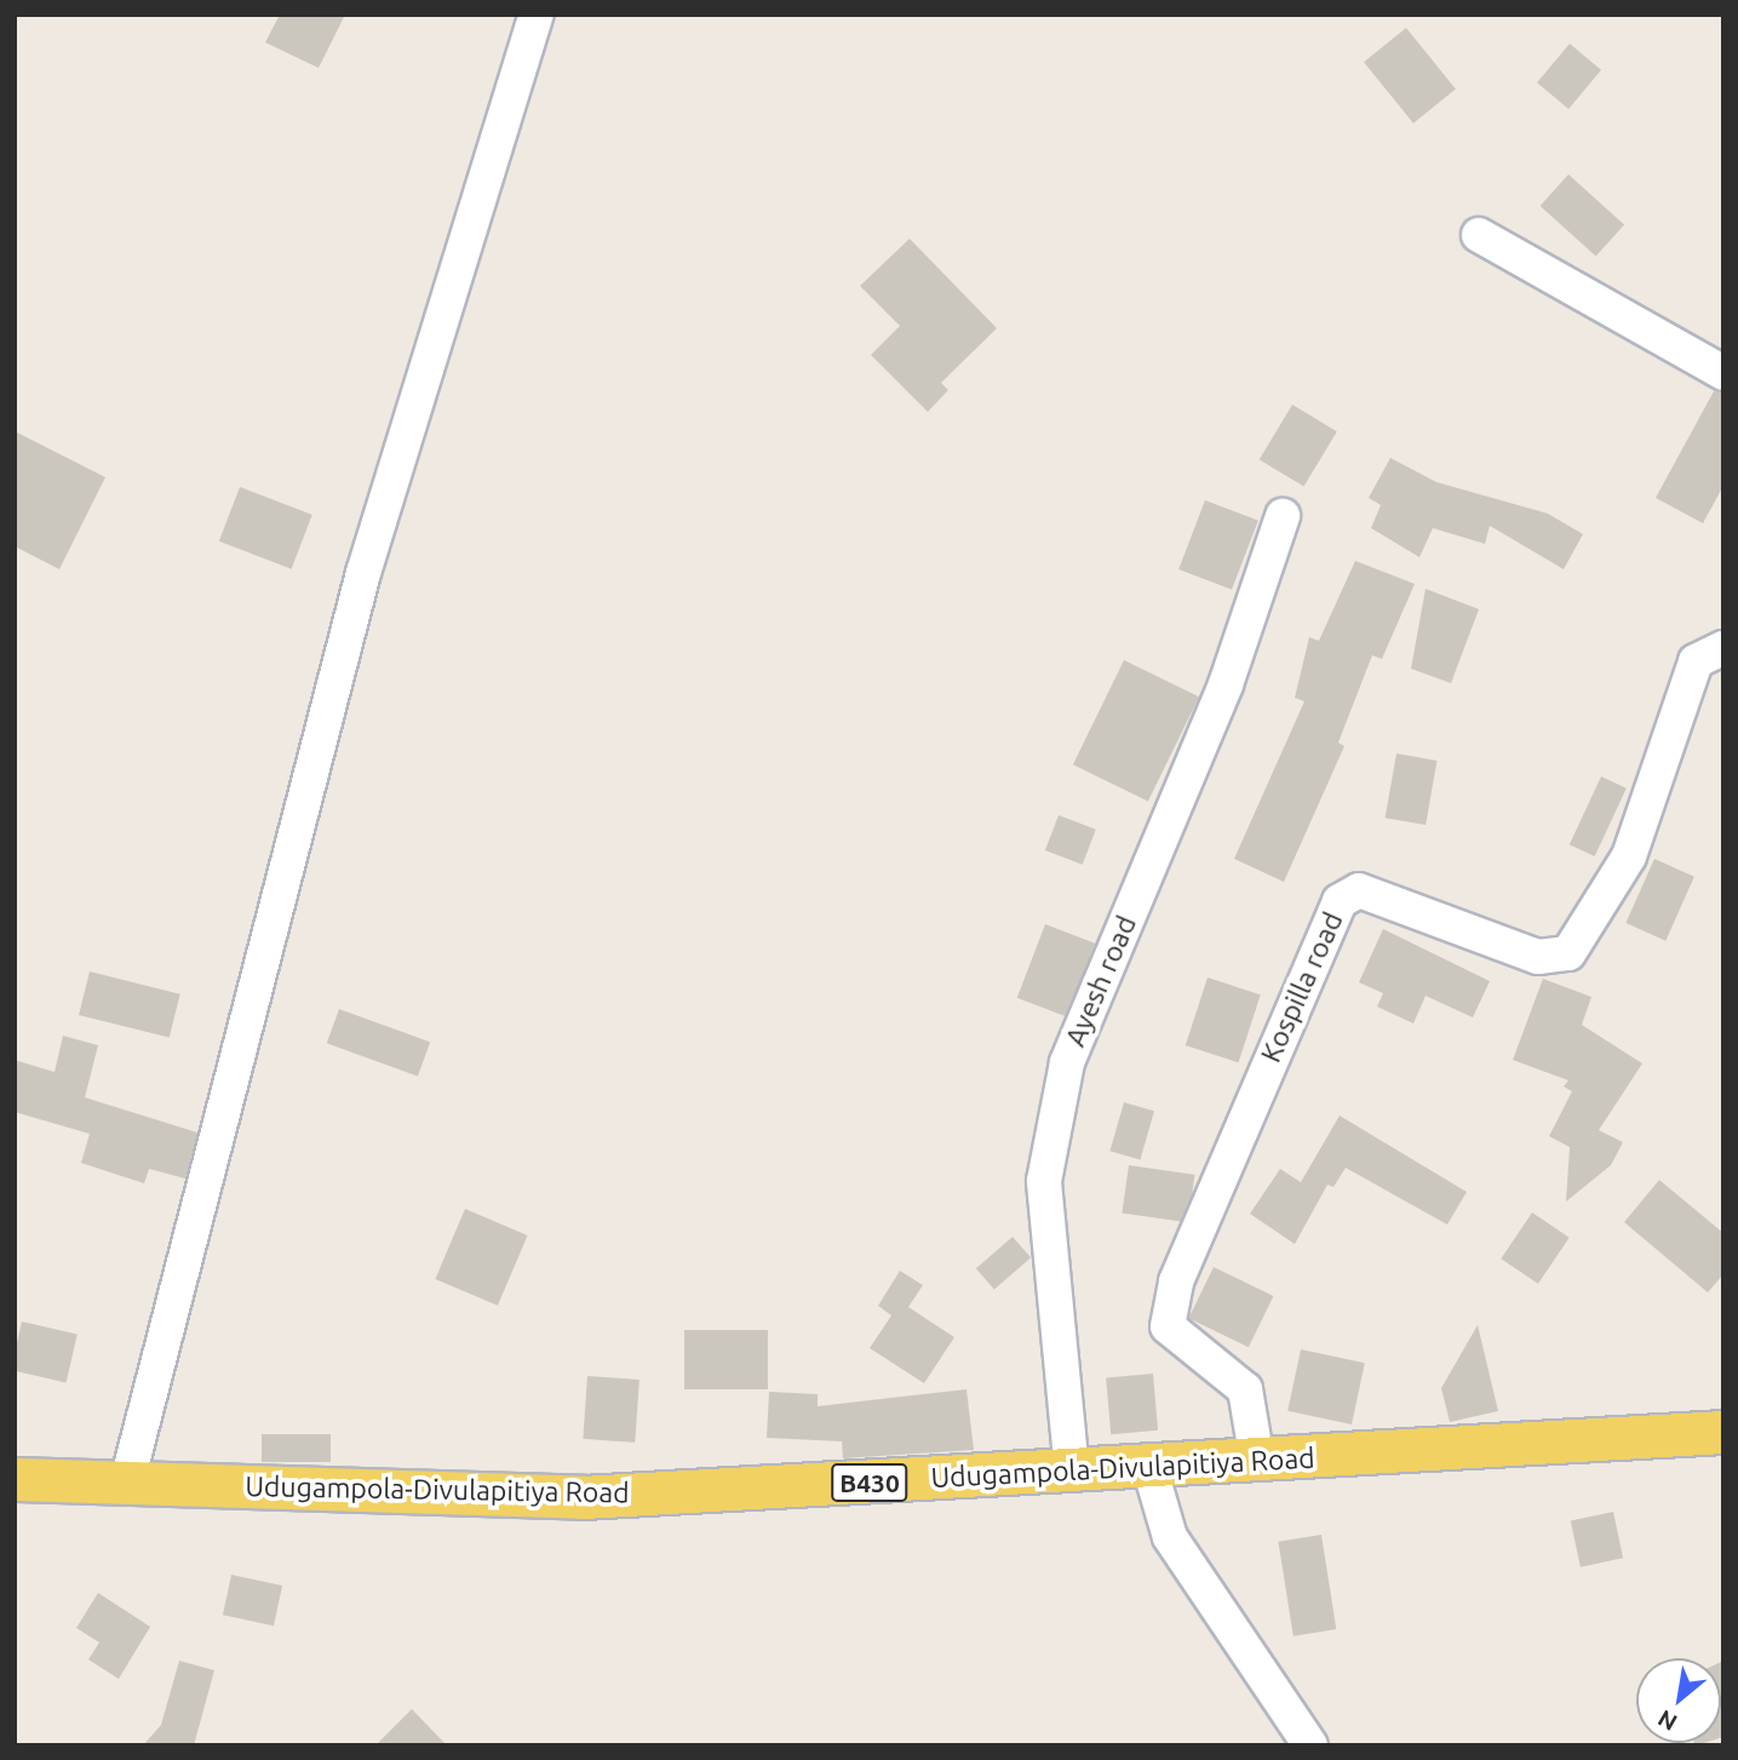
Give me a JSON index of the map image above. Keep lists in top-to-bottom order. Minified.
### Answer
{"streets":{"main road":["Udugampola-Divulapitiya Road","B430"],"street":["Ayesh road","Kospilla road"]},"crossings":[["Ayesh road","Udugampola-Divulapitiya Road"],["Kospilla road","Udugampola-Divulapitiya Road"]],"north":"bottom left"}
